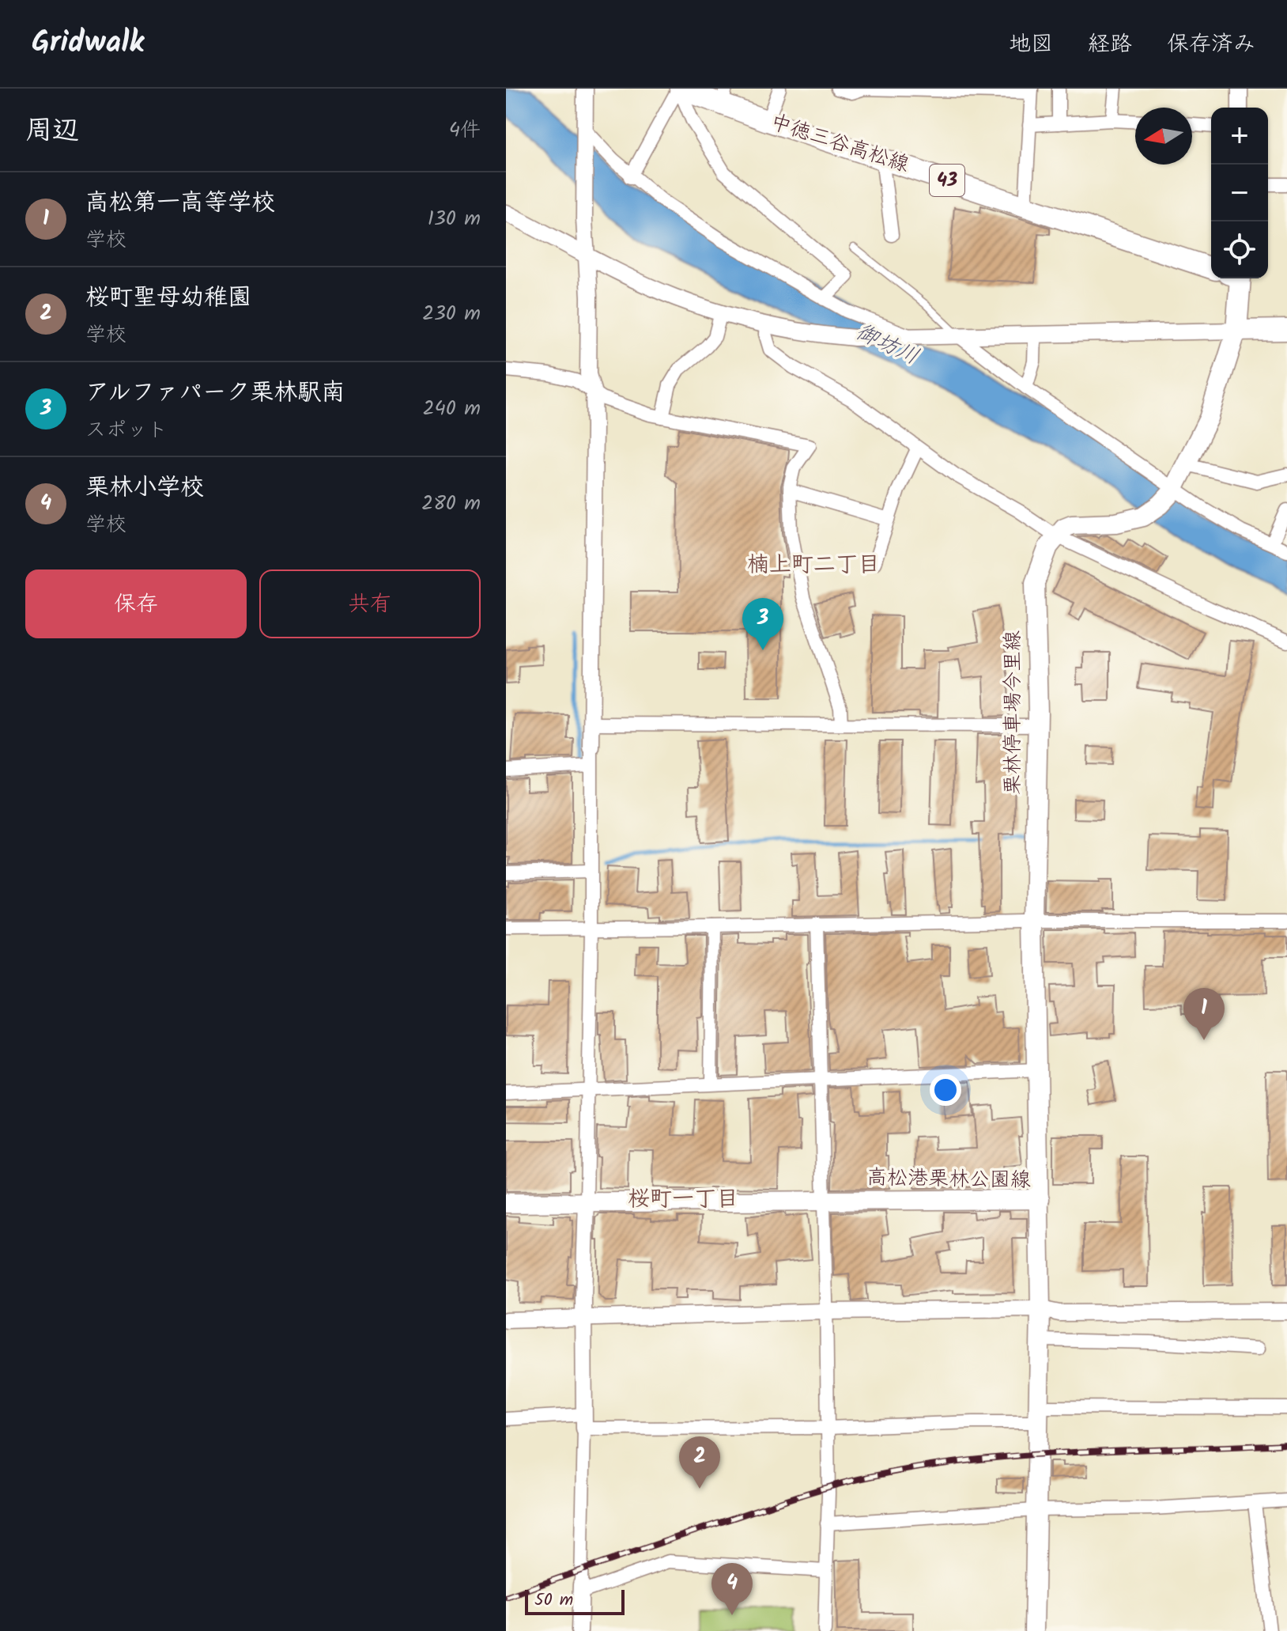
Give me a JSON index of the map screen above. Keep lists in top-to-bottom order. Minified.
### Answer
{"streets":{"main road":["中徳三谷高松線","43","栗林停車場今里線","高松港栗林公園線"]},"crossings":[["栗林停車場今里線","高松港栗林公園線"]],"districts":["楠上町二丁目","桜町一丁目"],"water":["御坊川"],"scale_bar":"50 m","north":"left","page":{"header":"Gridwalk","nav":["地図","経路","保存済み"],"heading":["周辺","4件"],"map_buttons":["+","−"],"list":[{"mark":"1","name":"高松第一高等学校","note":"学校","value":"130 m"},{"mark":"2","name":"桜町聖母幼稚園","note":"学校","value":"230 m"},{"mark":"3","name":"アルファパーク栗林駅南","note":"スポット","value":"240 m"},{"mark":"4","name":"栗林小学校","note":"学校","value":"280 m"}],"buttons":["保存","共有"],"pins":["3","1","2","4"],"scale":"50 m"}}
